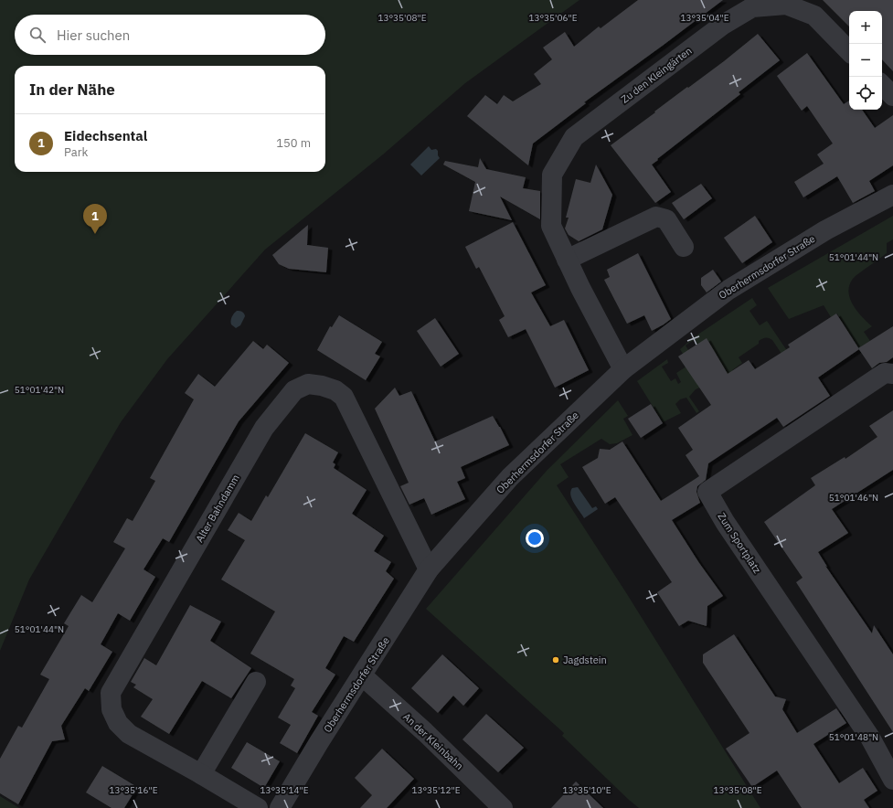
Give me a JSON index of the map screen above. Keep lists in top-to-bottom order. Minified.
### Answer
{"streets":{"street":["Zu den Kleingärten","Oberhermsdorfer Straße","Alter Bahndamm","Zum Sportplatz","An der Kleinbahn"]},"crossings":[["Zu den Kleingärten","Oberhermsdorfer Straße"],["Oberhermsdorfer Straße","Alter Bahndamm"],["Oberhermsdorfer Straße","An der Kleinbahn"]],"places":["Jagdstein"],"page":{"map_buttons":["+","−"],"search":"Hier suchen","heading":"In der Nähe","list":[{"mark":"1","name":"Eidechsental","note":"Park","value":"150 m"}],"pins":"1"},"coordinates":["13°35'08\"E","13°35'06\"E","13°35'04\"E","51°01'44\"N","51°01'42\"N","51°01'46\"N","51°01'48\"N","13°35'16\"E","13°35'14\"E","13°35'12\"E","13°35'10\"E"]}
